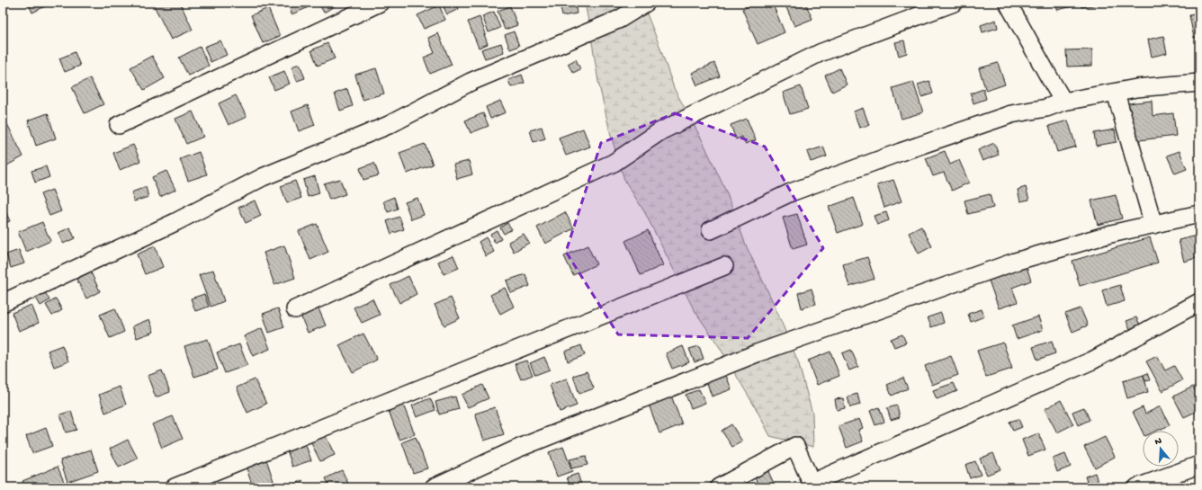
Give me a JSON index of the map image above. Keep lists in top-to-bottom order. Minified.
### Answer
{"north":"top"}
